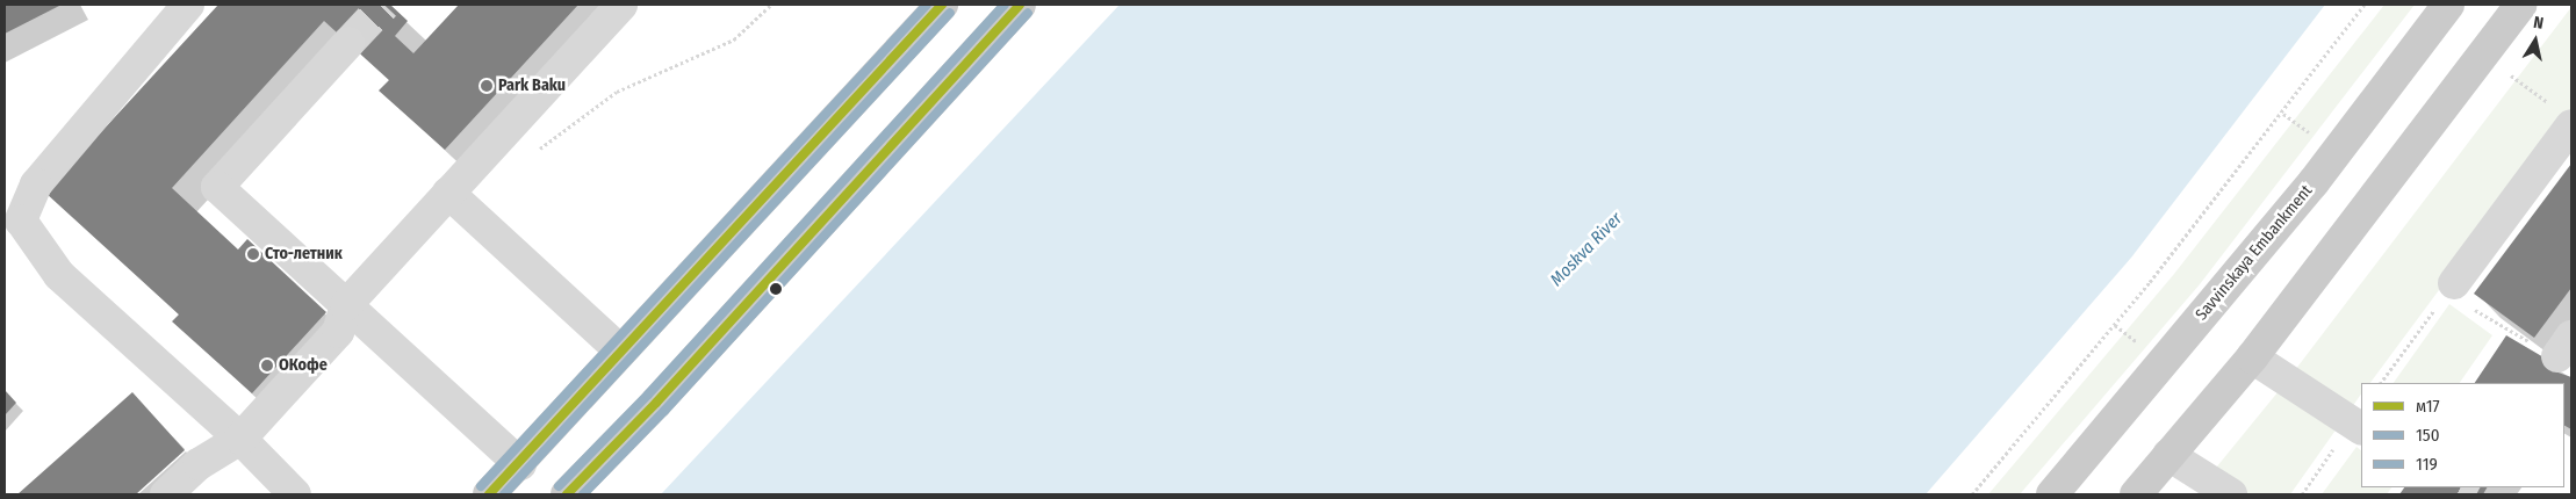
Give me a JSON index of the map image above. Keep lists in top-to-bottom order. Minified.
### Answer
{"streets":{"main road":["Savvinskaya Embankment"]},"water":["Moskva River"],"places":["Park Baku","Сто-летник","ОКофе"],"lines":["transit line м17","transit line 119","transit line 150"],"legend":["м17","150","119"],"north":"top"}
